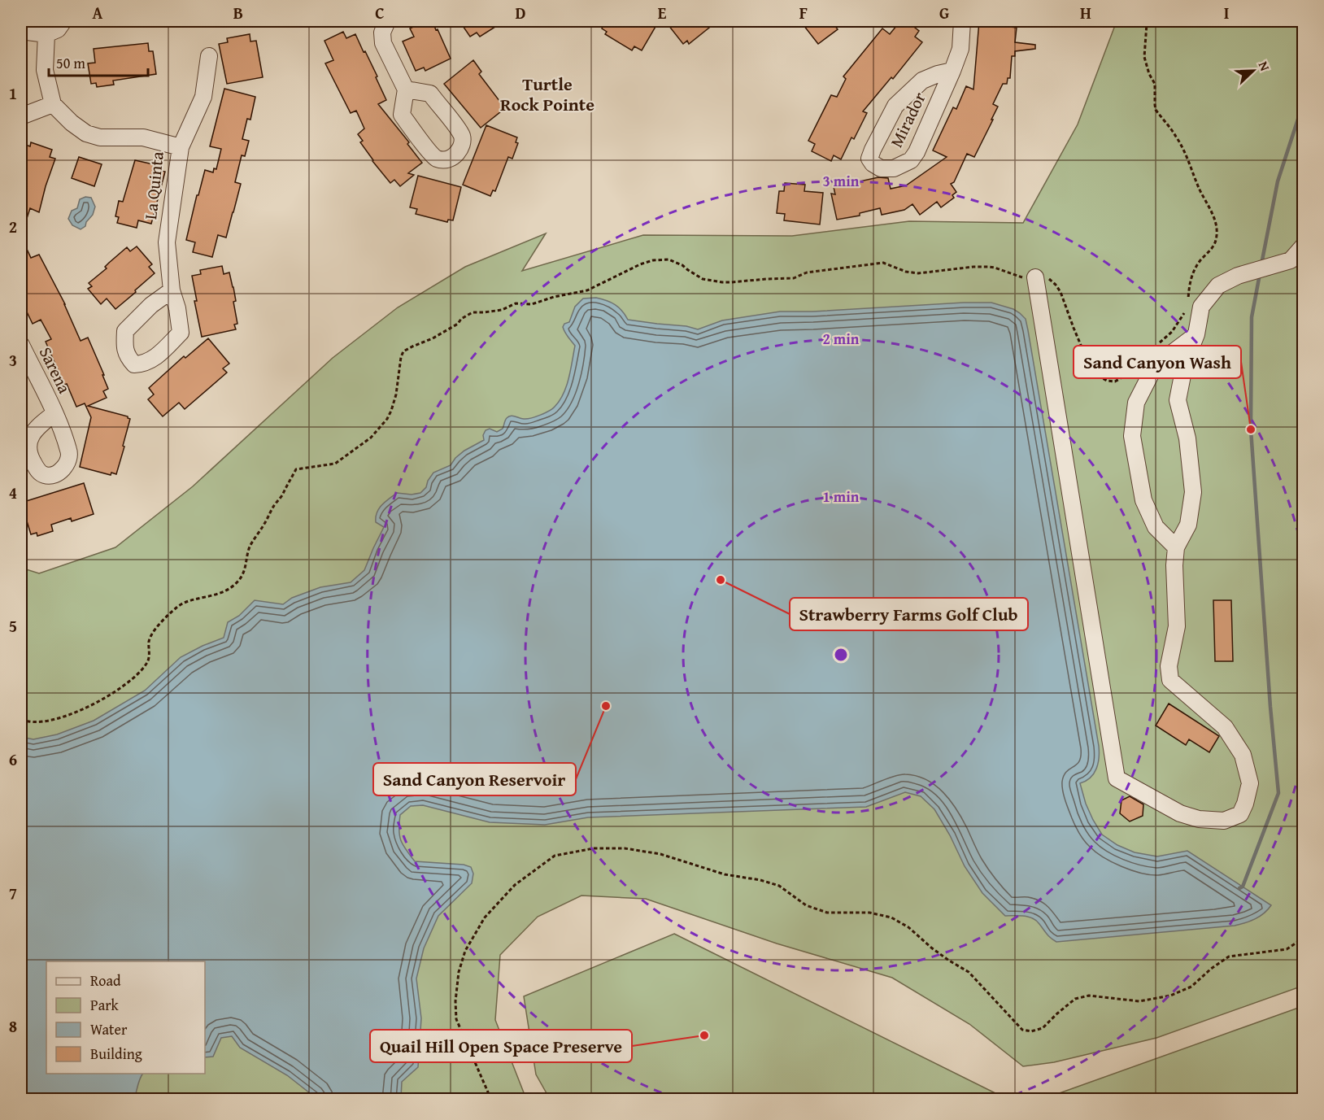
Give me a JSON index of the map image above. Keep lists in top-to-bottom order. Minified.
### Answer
{"streets":{"street":["Mirador","La Quinta","Sarena"]},"districts":["Turtle Rock Pointe"],"places":["Sand Canyon Wash","Strawberry Farms Golf Club","Sand Canyon Reservoir","Quail Hill Open Space Preserve"],"legend":["Road","Park","Water","Building"],"scale_bar":"50 m","north":"top right","grid":{"columns":["A","B","C","D","E","F","G","H","I"],"rows":["1","2","3","4","5","6","7","8"]},"rings":["3 min","2 min","1 min"]}
